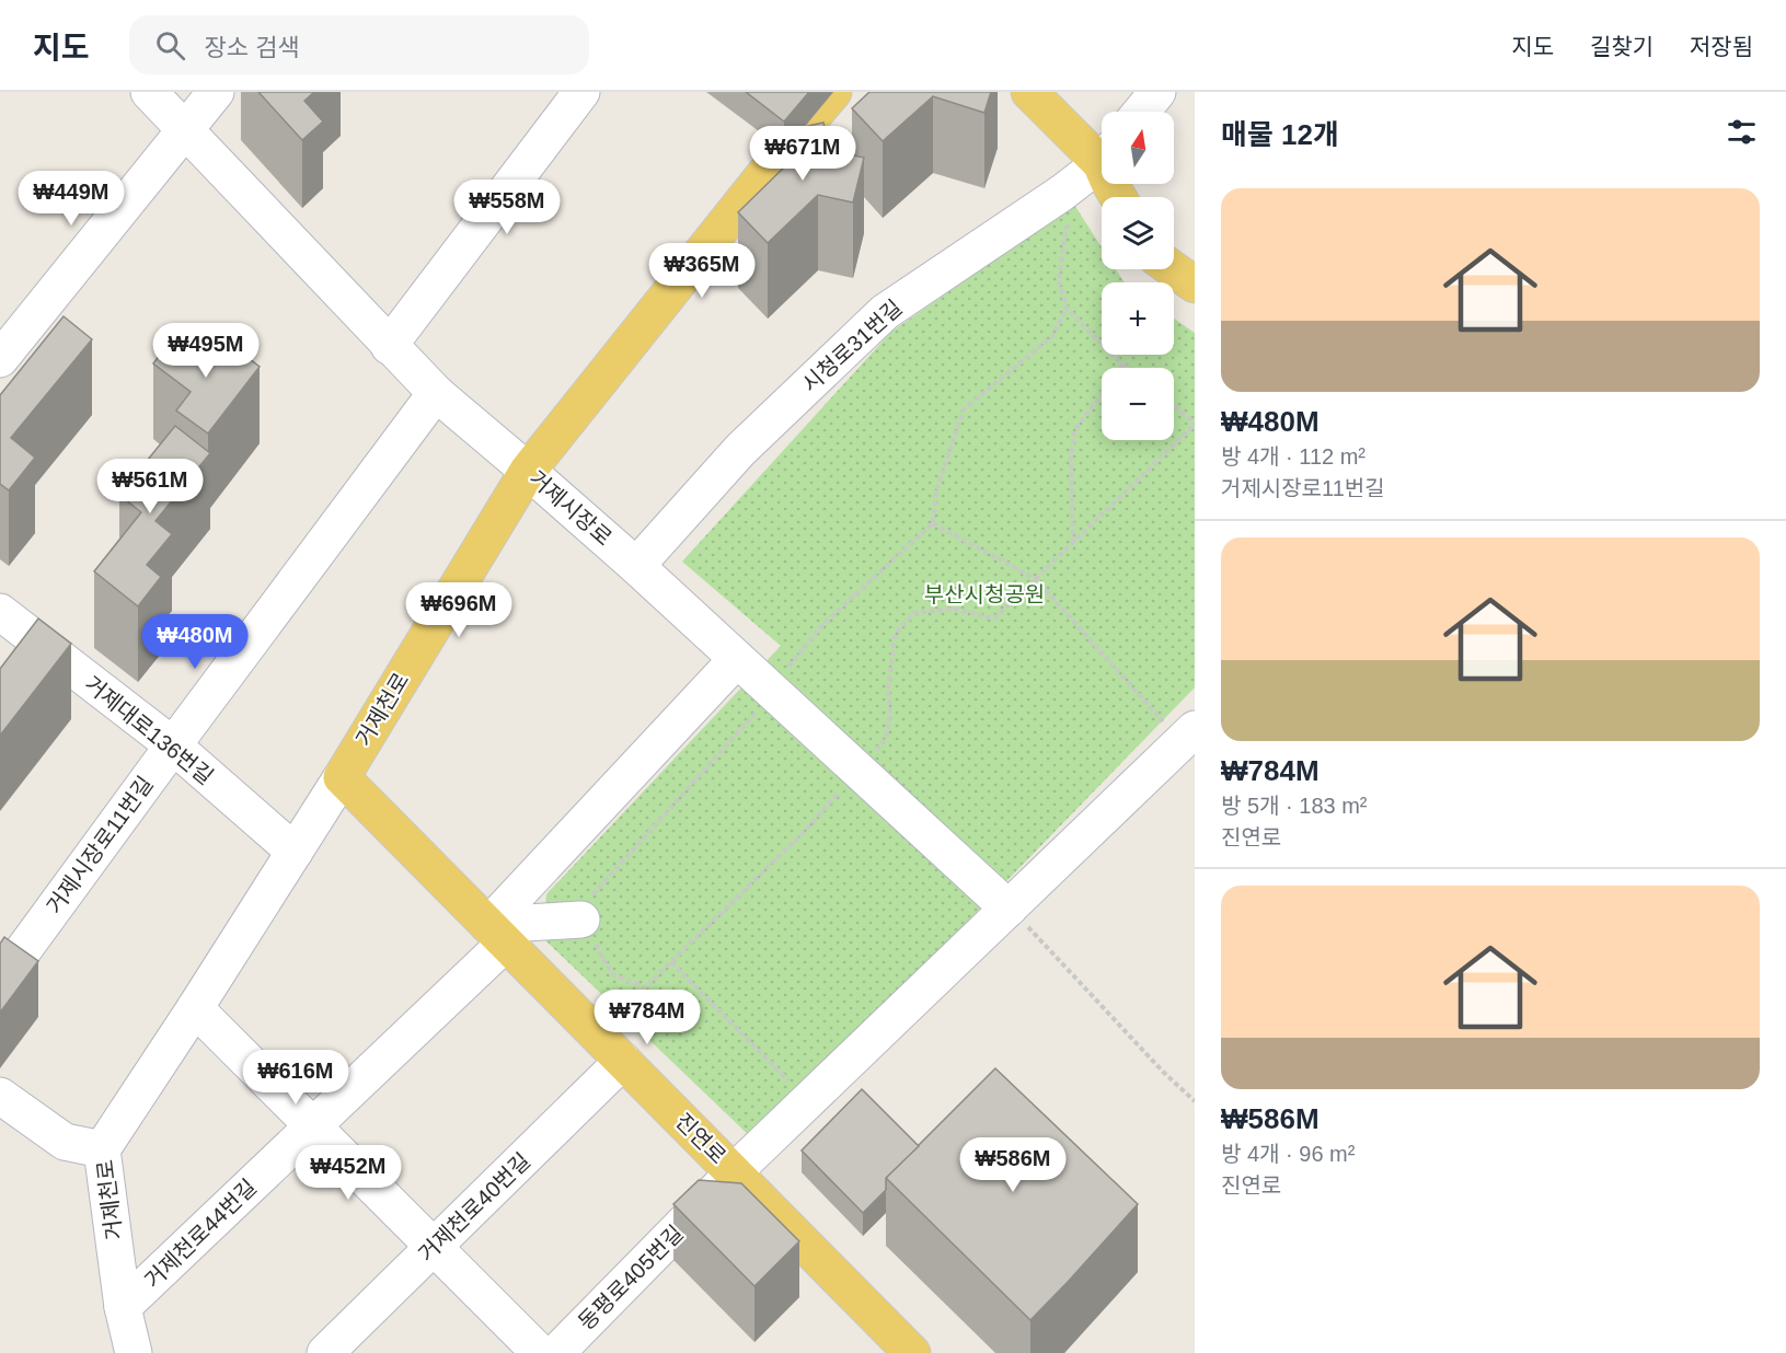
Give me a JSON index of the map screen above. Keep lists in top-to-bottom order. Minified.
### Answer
{"streets":{"main road":["거제천로","진연로"],"street":["시청로31번길","거제시장로","거제대로136번길","거제시장로11번길","거제천로40번길","거제천로44번길","동평로405번길"]},"crossings":[["시청로31번길","거제시장로"],["거제시장로","거제천로"],["거제시장로","거제시장로11번길"],["거제시장로","동평로405번길"],["거제천로","거제대로136번길"],["거제천로","진연로"],["거제천로","거제천로44번길"],["거제대로136번길","거제시장로11번길"],["진연로","거제천로40번길"],["진연로","거제천로44번길"],["진연로","동평로405번길"]],"parks":["부산시청공원"],"north":"top","page":{"header":"지도","search":"장소 검색","nav":["지도","길찾기","저장됨"],"heading":"매물 12개","map_buttons":["+","−"],"price":["₩671M","₩449M","₩558M","₩365M","₩495M","₩561M","₩696M","₩480M","₩784M","₩616M","₩586M","₩452M"],"list":[{"name":"₩480M","note":"방 4개 · 112 m² · 거제시장로11번길"},{"name":"₩784M","note":"방 5개 · 183 m² · 진연로"},{"name":"₩586M","note":"방 4개 · 96 m² · 진연로"}]}}
